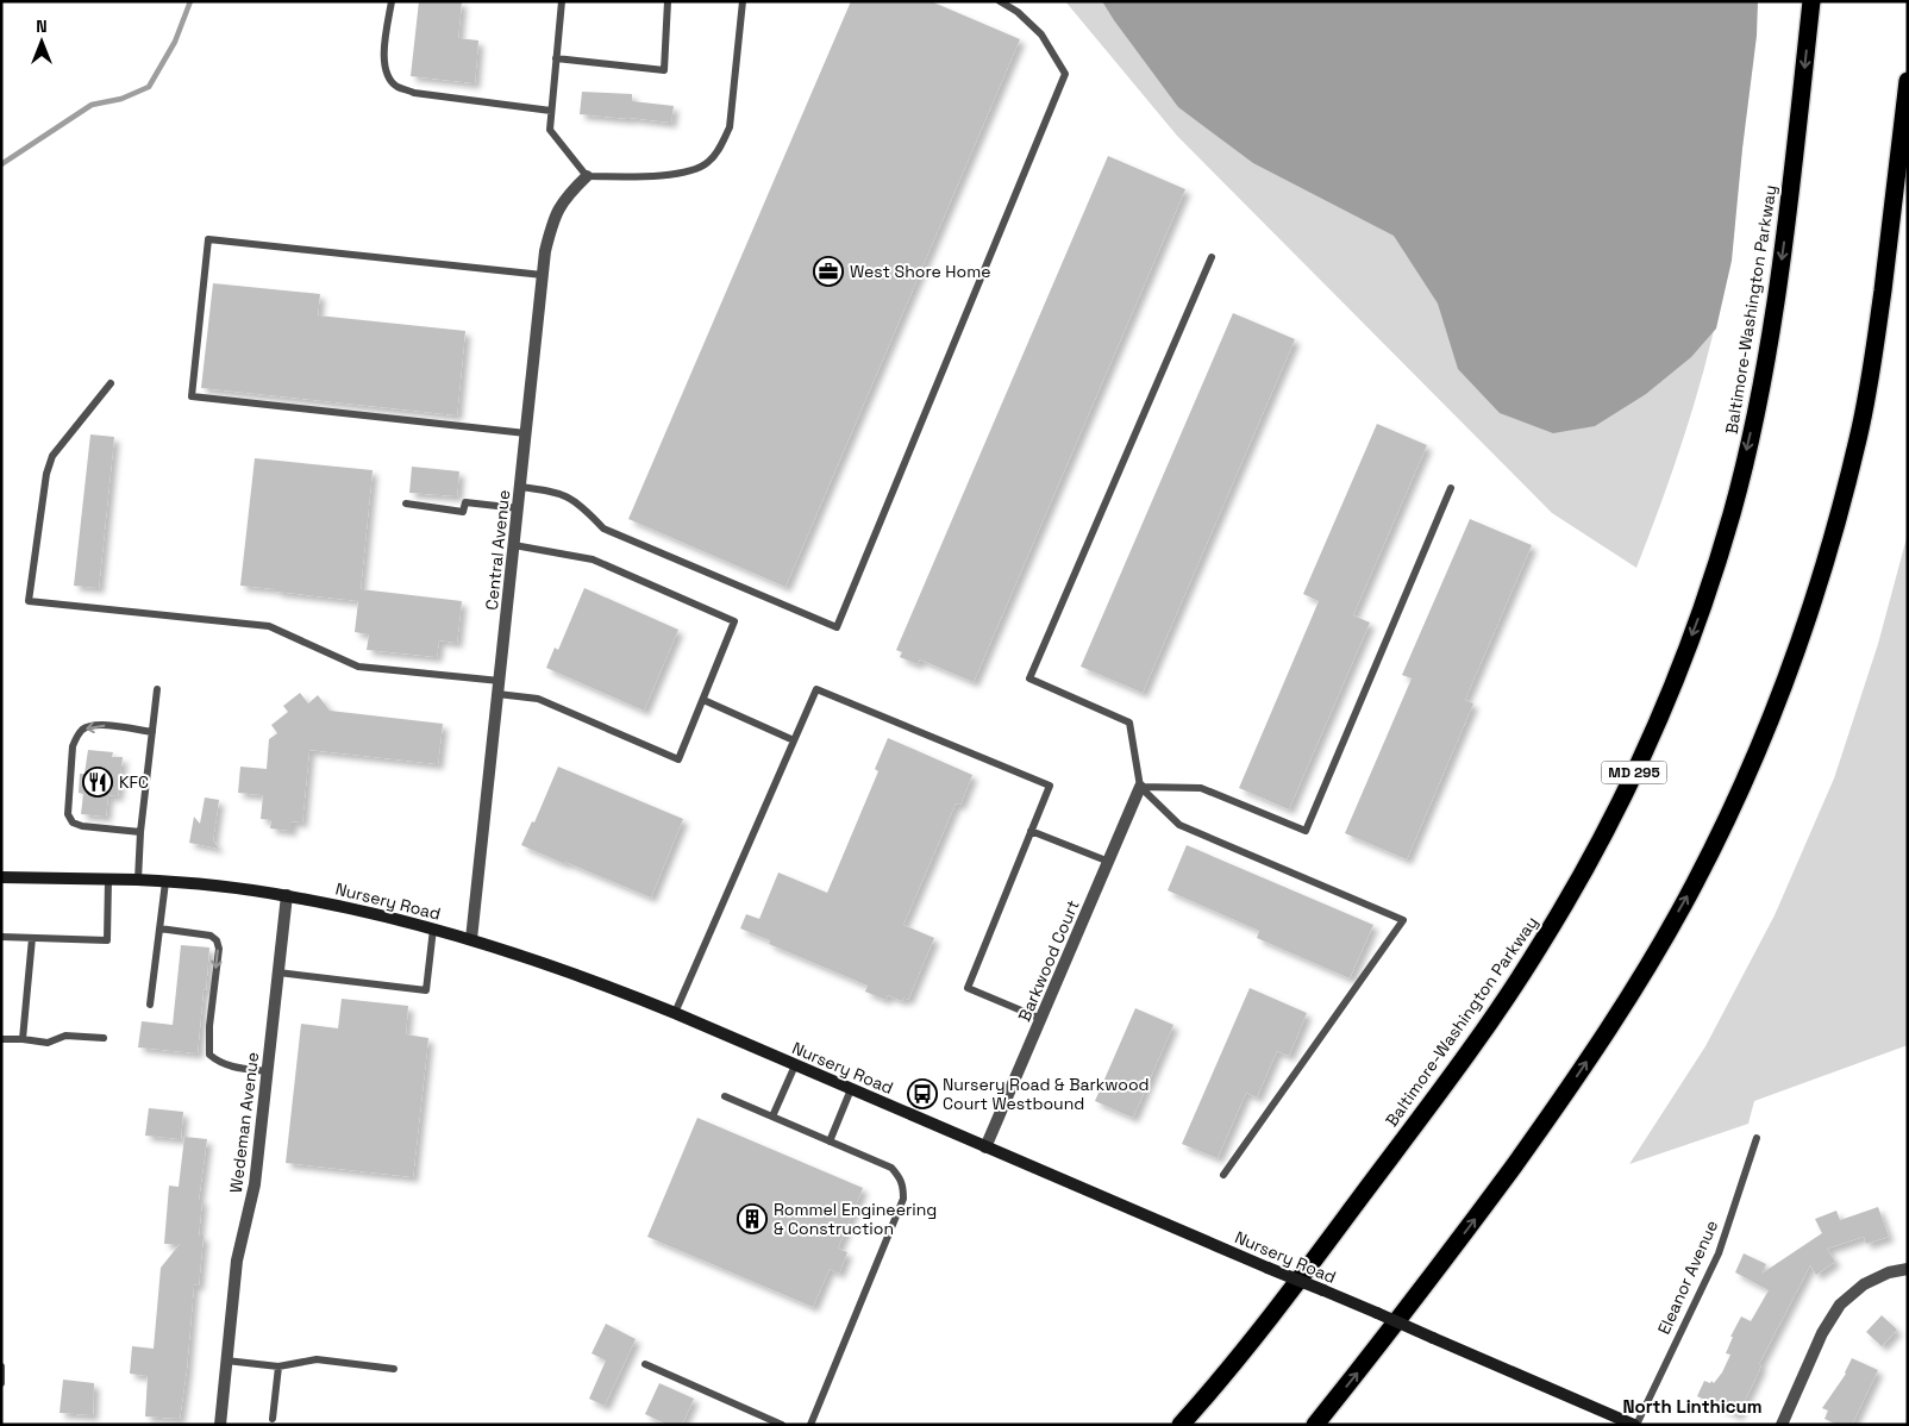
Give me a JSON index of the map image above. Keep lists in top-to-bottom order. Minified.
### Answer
{"streets":{"highway":["Baltimore-Washington Parkway","MD 295"],"main road":["Nursery Road"],"street":["Central Avenue","Barkwood Court","Wedeman Avenue"],"lane":["Eleanor Avenue"]},"crossings":[["Central Avenue","Nursery Road"],["Nursery Road","Barkwood Court"],["Nursery Road","Wedeman Avenue"],["Nursery Road","Eleanor Avenue"]],"districts":["North Linthicum"],"places":{"office":["West Shore Home"],"restaurant":["KFC"],"bus stop":["Nursery Road & Barkwood Court Westbound"],"building":["Rommel Engineering & Construction"]},"north":"top"}
